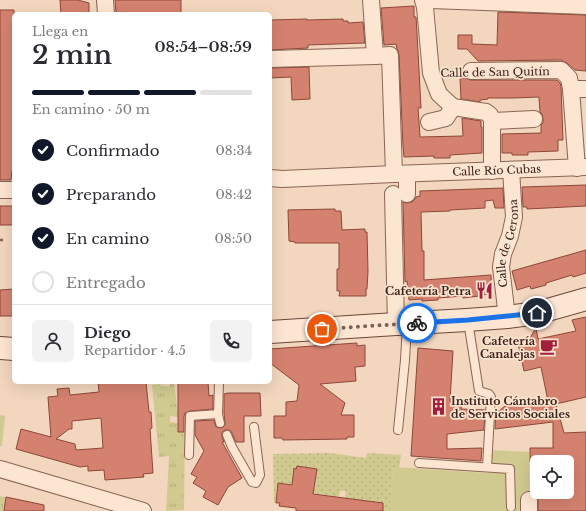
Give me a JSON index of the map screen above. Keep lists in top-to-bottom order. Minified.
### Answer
{"streets":{"street":["Calle de San Quitín","Calle Río Cubas","Calle de Gerona"]},"crossings":[["Calle de San Quitín","Calle Río Cubas"],["Calle Río Cubas","Calle de Gerona"]],"places":{"restaurant":["Cafetería Petra"],"cafe":["Cafetería Canalejas"],"building":["Instituto Cántabro de Servicios Sociales"]},"page":{"heading":["2 min","Llega en","08:54–08:59"],"panel":["Diego","Repartidor · 4.5"],"bar":"En camino · 50 m","list":[["Confirmado","08:34"],["Preparando","08:42"],["En camino","08:50"],"Entregado"]}}
